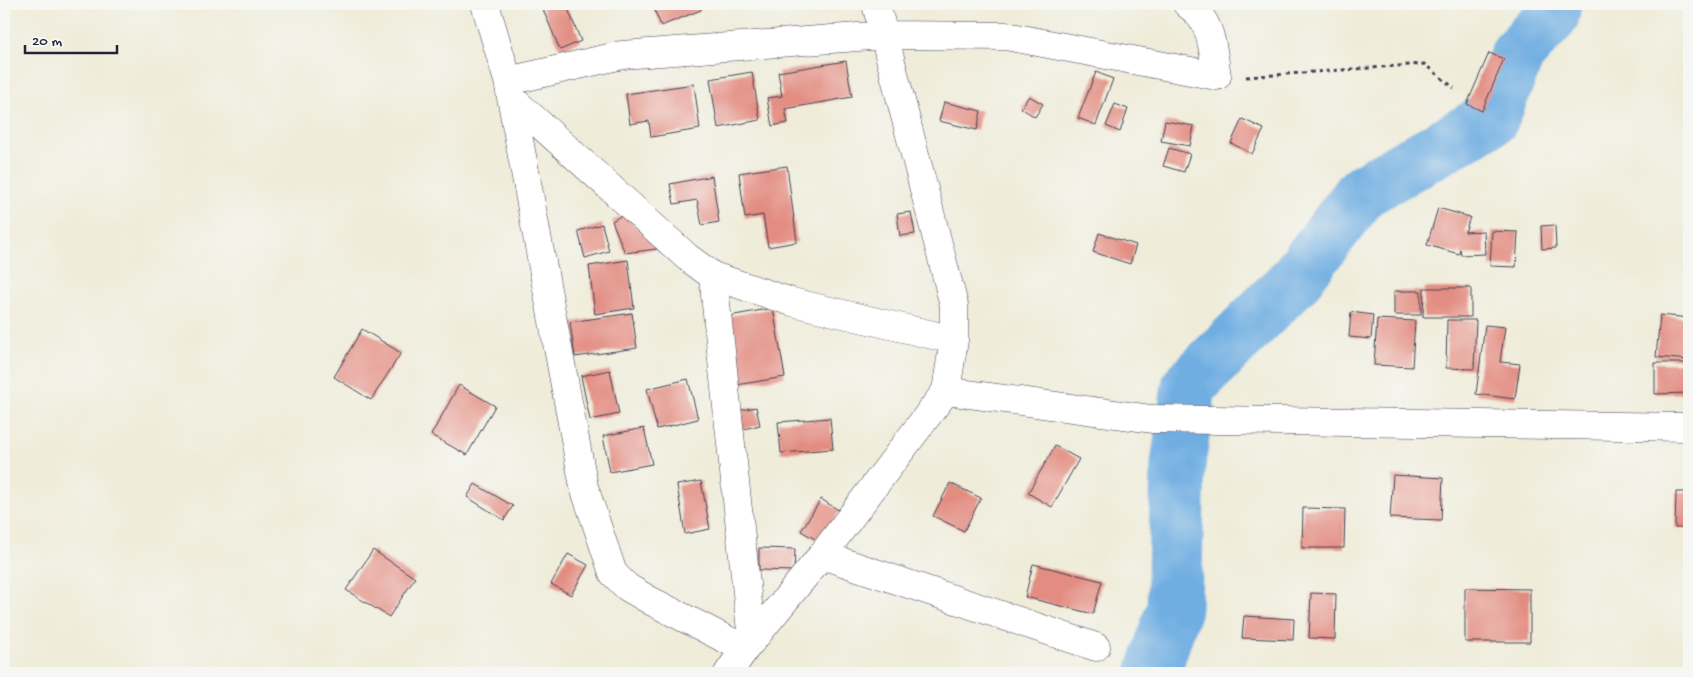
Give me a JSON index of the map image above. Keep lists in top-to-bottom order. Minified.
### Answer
{"scale_bar":"20 m"}
